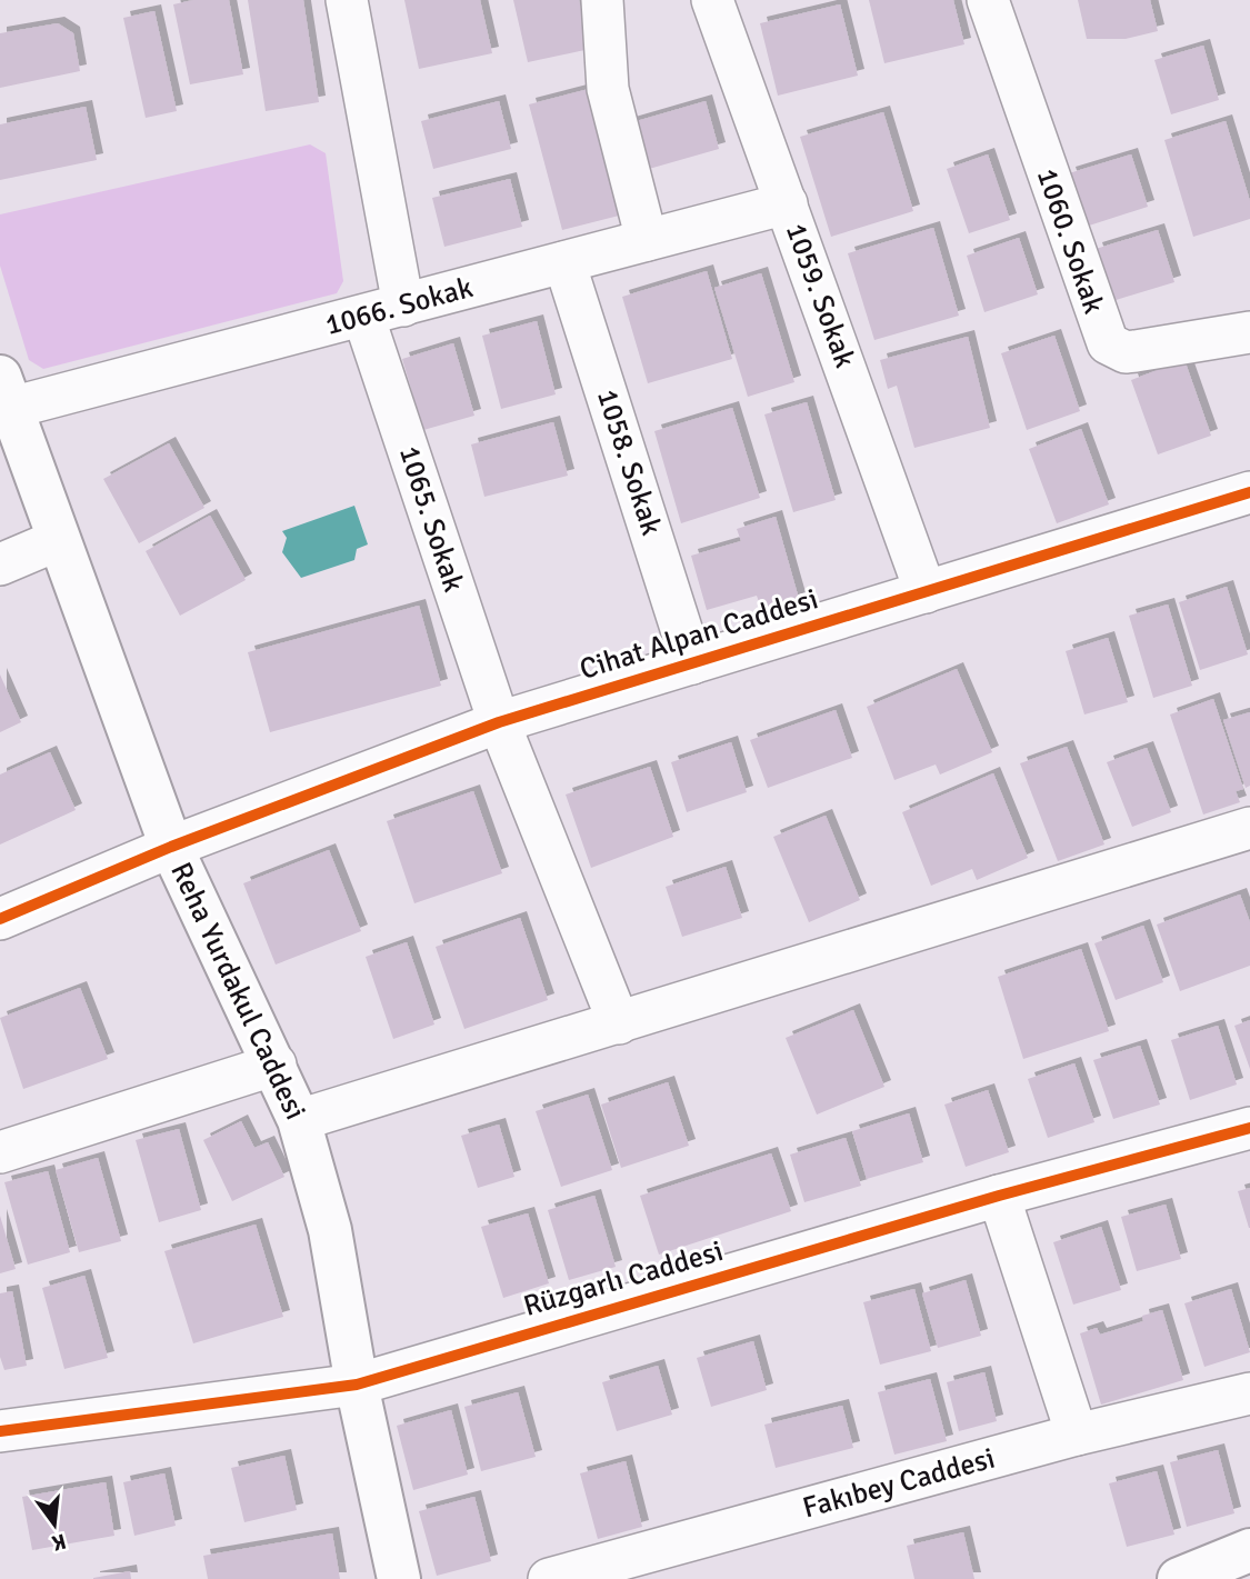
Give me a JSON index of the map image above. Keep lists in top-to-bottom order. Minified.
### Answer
{"streets":{"street":["1060. Sokak","1059. Sokak","1066. Sokak","1058. Sokak","1065. Sokak","Cihat Alpan Caddesi","Reha Yurdakul Caddesi","Rüzgarlı Caddesi","Fakıbey Caddesi"]},"crossings":[["1059. Sokak","1066. Sokak"],["1059. Sokak","Cihat Alpan Caddesi"],["1066. Sokak","1058. Sokak"],["1066. Sokak","1065. Sokak"],["1066. Sokak","Reha Yurdakul Caddesi"],["1058. Sokak","Cihat Alpan Caddesi"],["1065. Sokak","Cihat Alpan Caddesi"],["Cihat Alpan Caddesi","Reha Yurdakul Caddesi"],["Reha Yurdakul Caddesi","Rüzgarlı Caddesi"]],"north":"bottom"}
